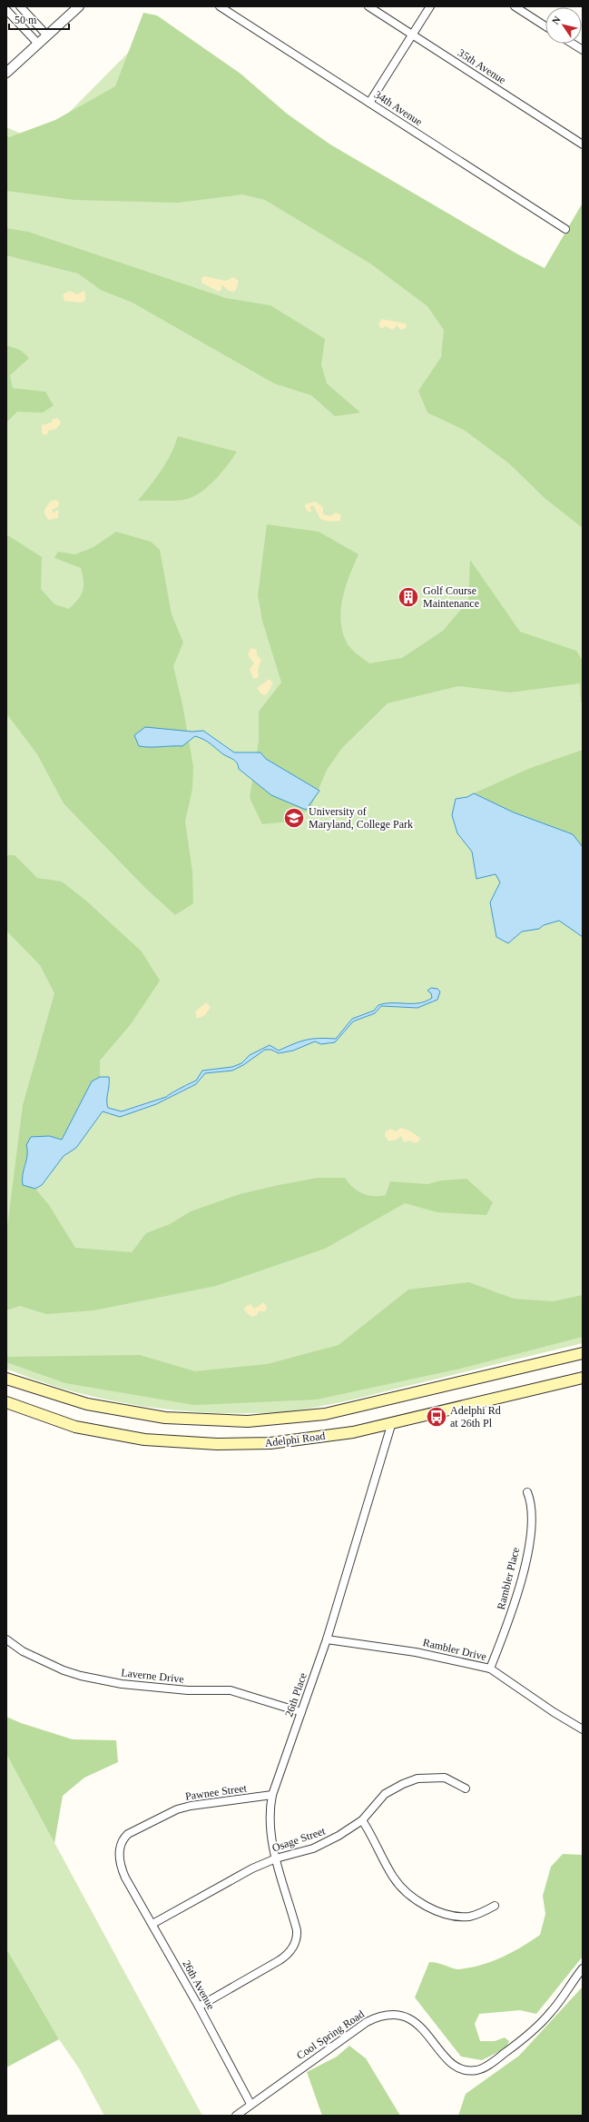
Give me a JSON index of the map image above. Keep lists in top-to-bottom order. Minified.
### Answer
{"streets":{"main road":["Adelphi Road"],"street":["35th Avenue","34th Avenue","Rambler Place","Rambler Drive","Laverne Drive","26th Place","Pawnee Street","Osage Street","26th Avenue","Cool Spring Road"]},"crossings":[["Adelphi Road","26th Place"],["Rambler Place","Rambler Drive"],["Rambler Drive","26th Place"],["Laverne Drive","26th Place"],["26th Place","Pawnee Street"],["26th Place","Osage Street"],["26th Place","26th Avenue"],["Pawnee Street","26th Avenue"],["Osage Street","26th Avenue"],["26th Avenue","Cool Spring Road"]],"places":{"building":["Golf Course Maintenance"],"school or university":["University of Maryland, College Park"],"bus stop":["Adelphi Rd at 26th Pl"]},"scale_bar":"50 m","north":"top left"}
